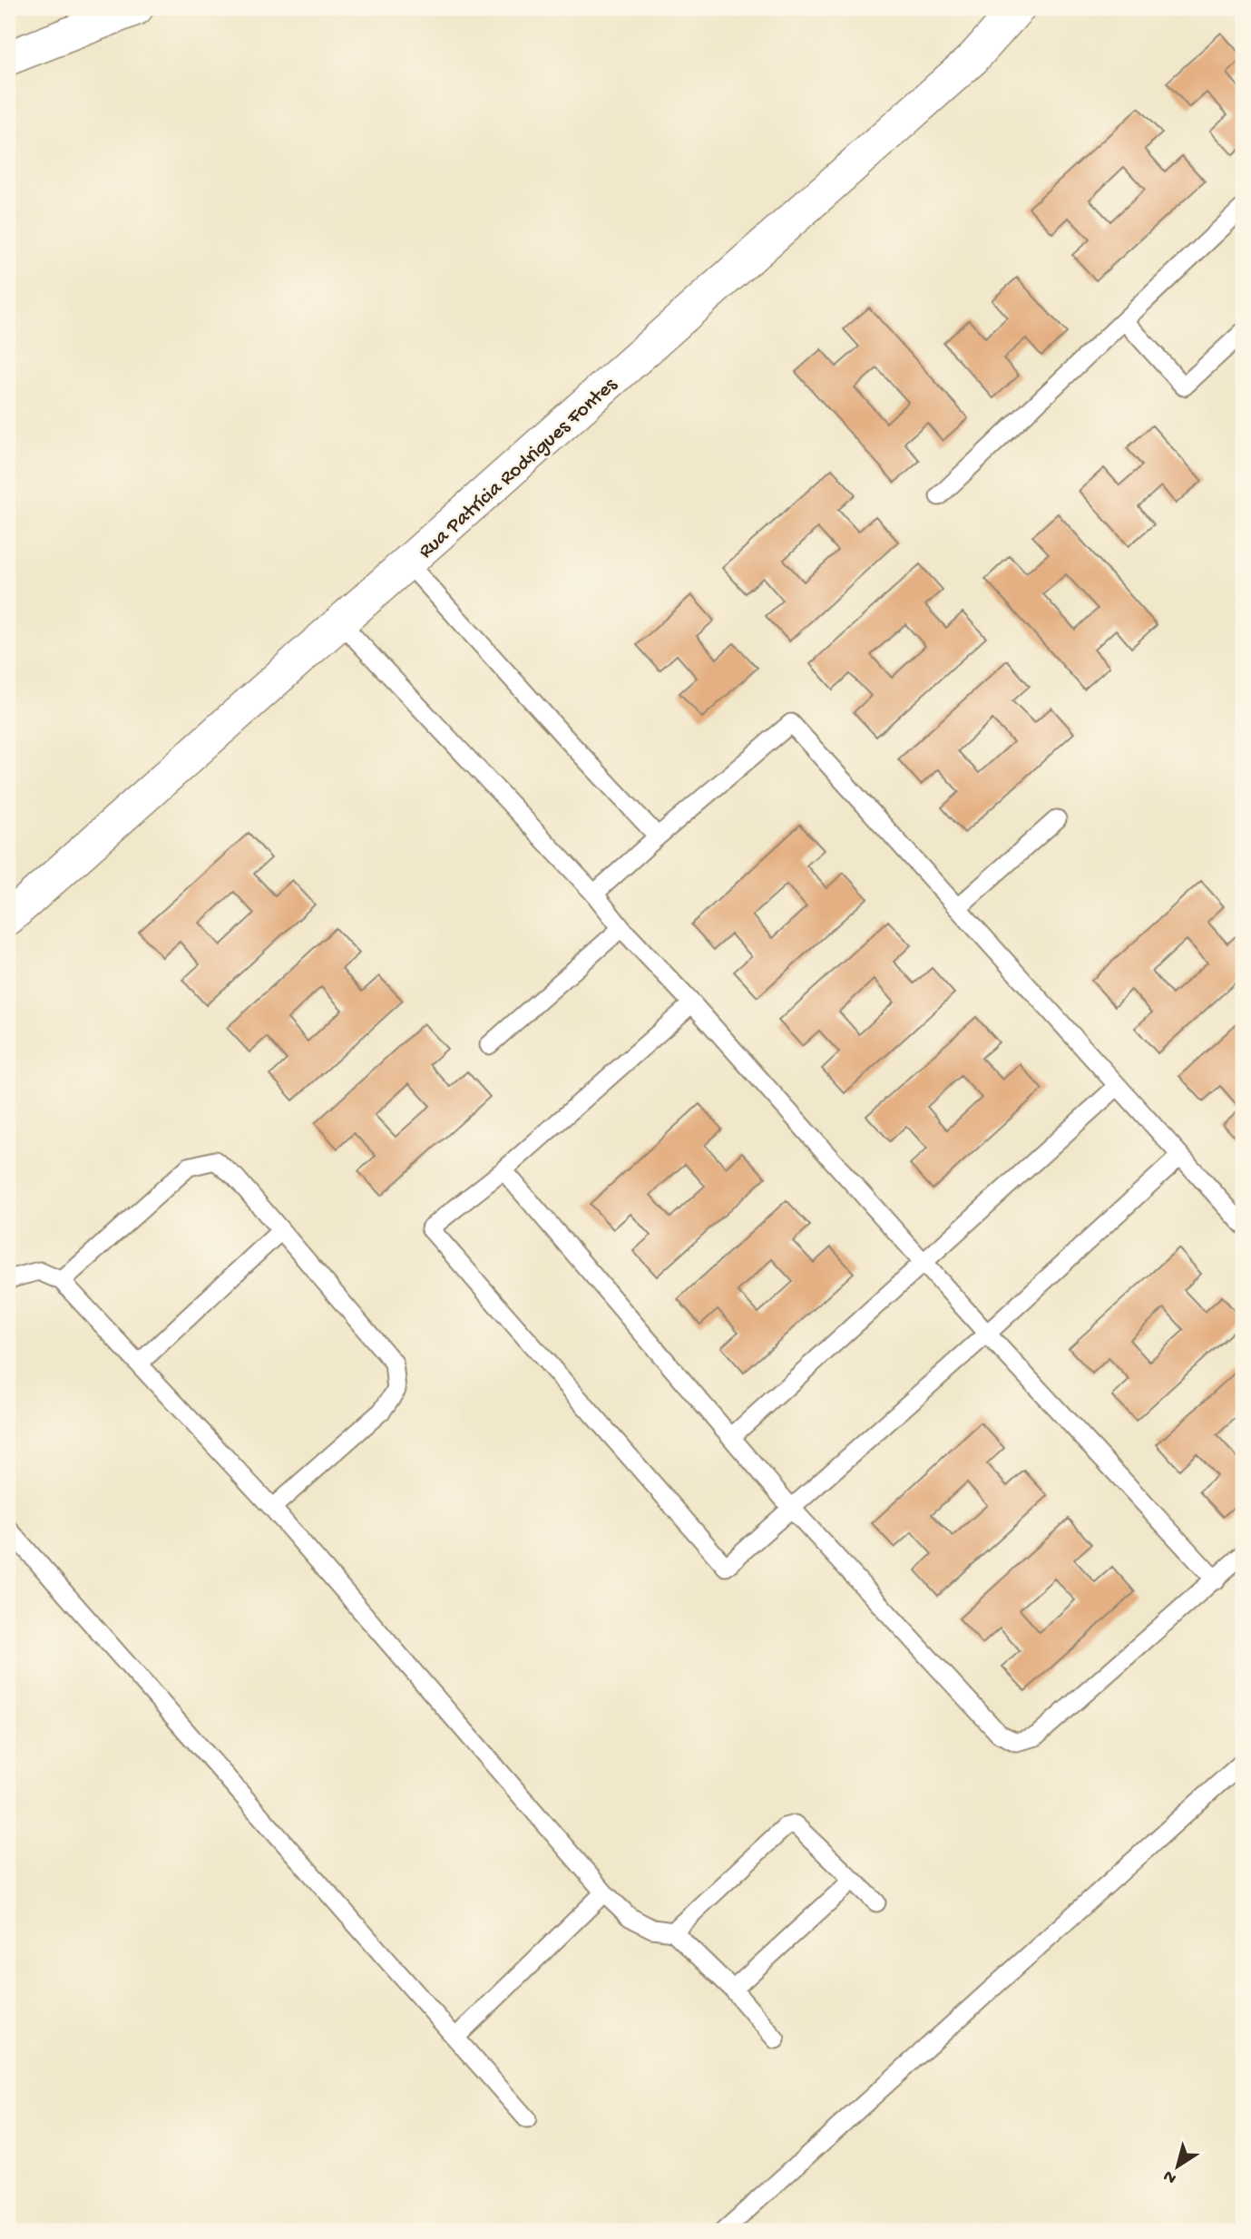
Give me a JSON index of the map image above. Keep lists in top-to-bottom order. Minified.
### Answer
{"streets":{"street":["Rua Patrícia Rodrigues Fontes"]},"north":"bottom left"}
